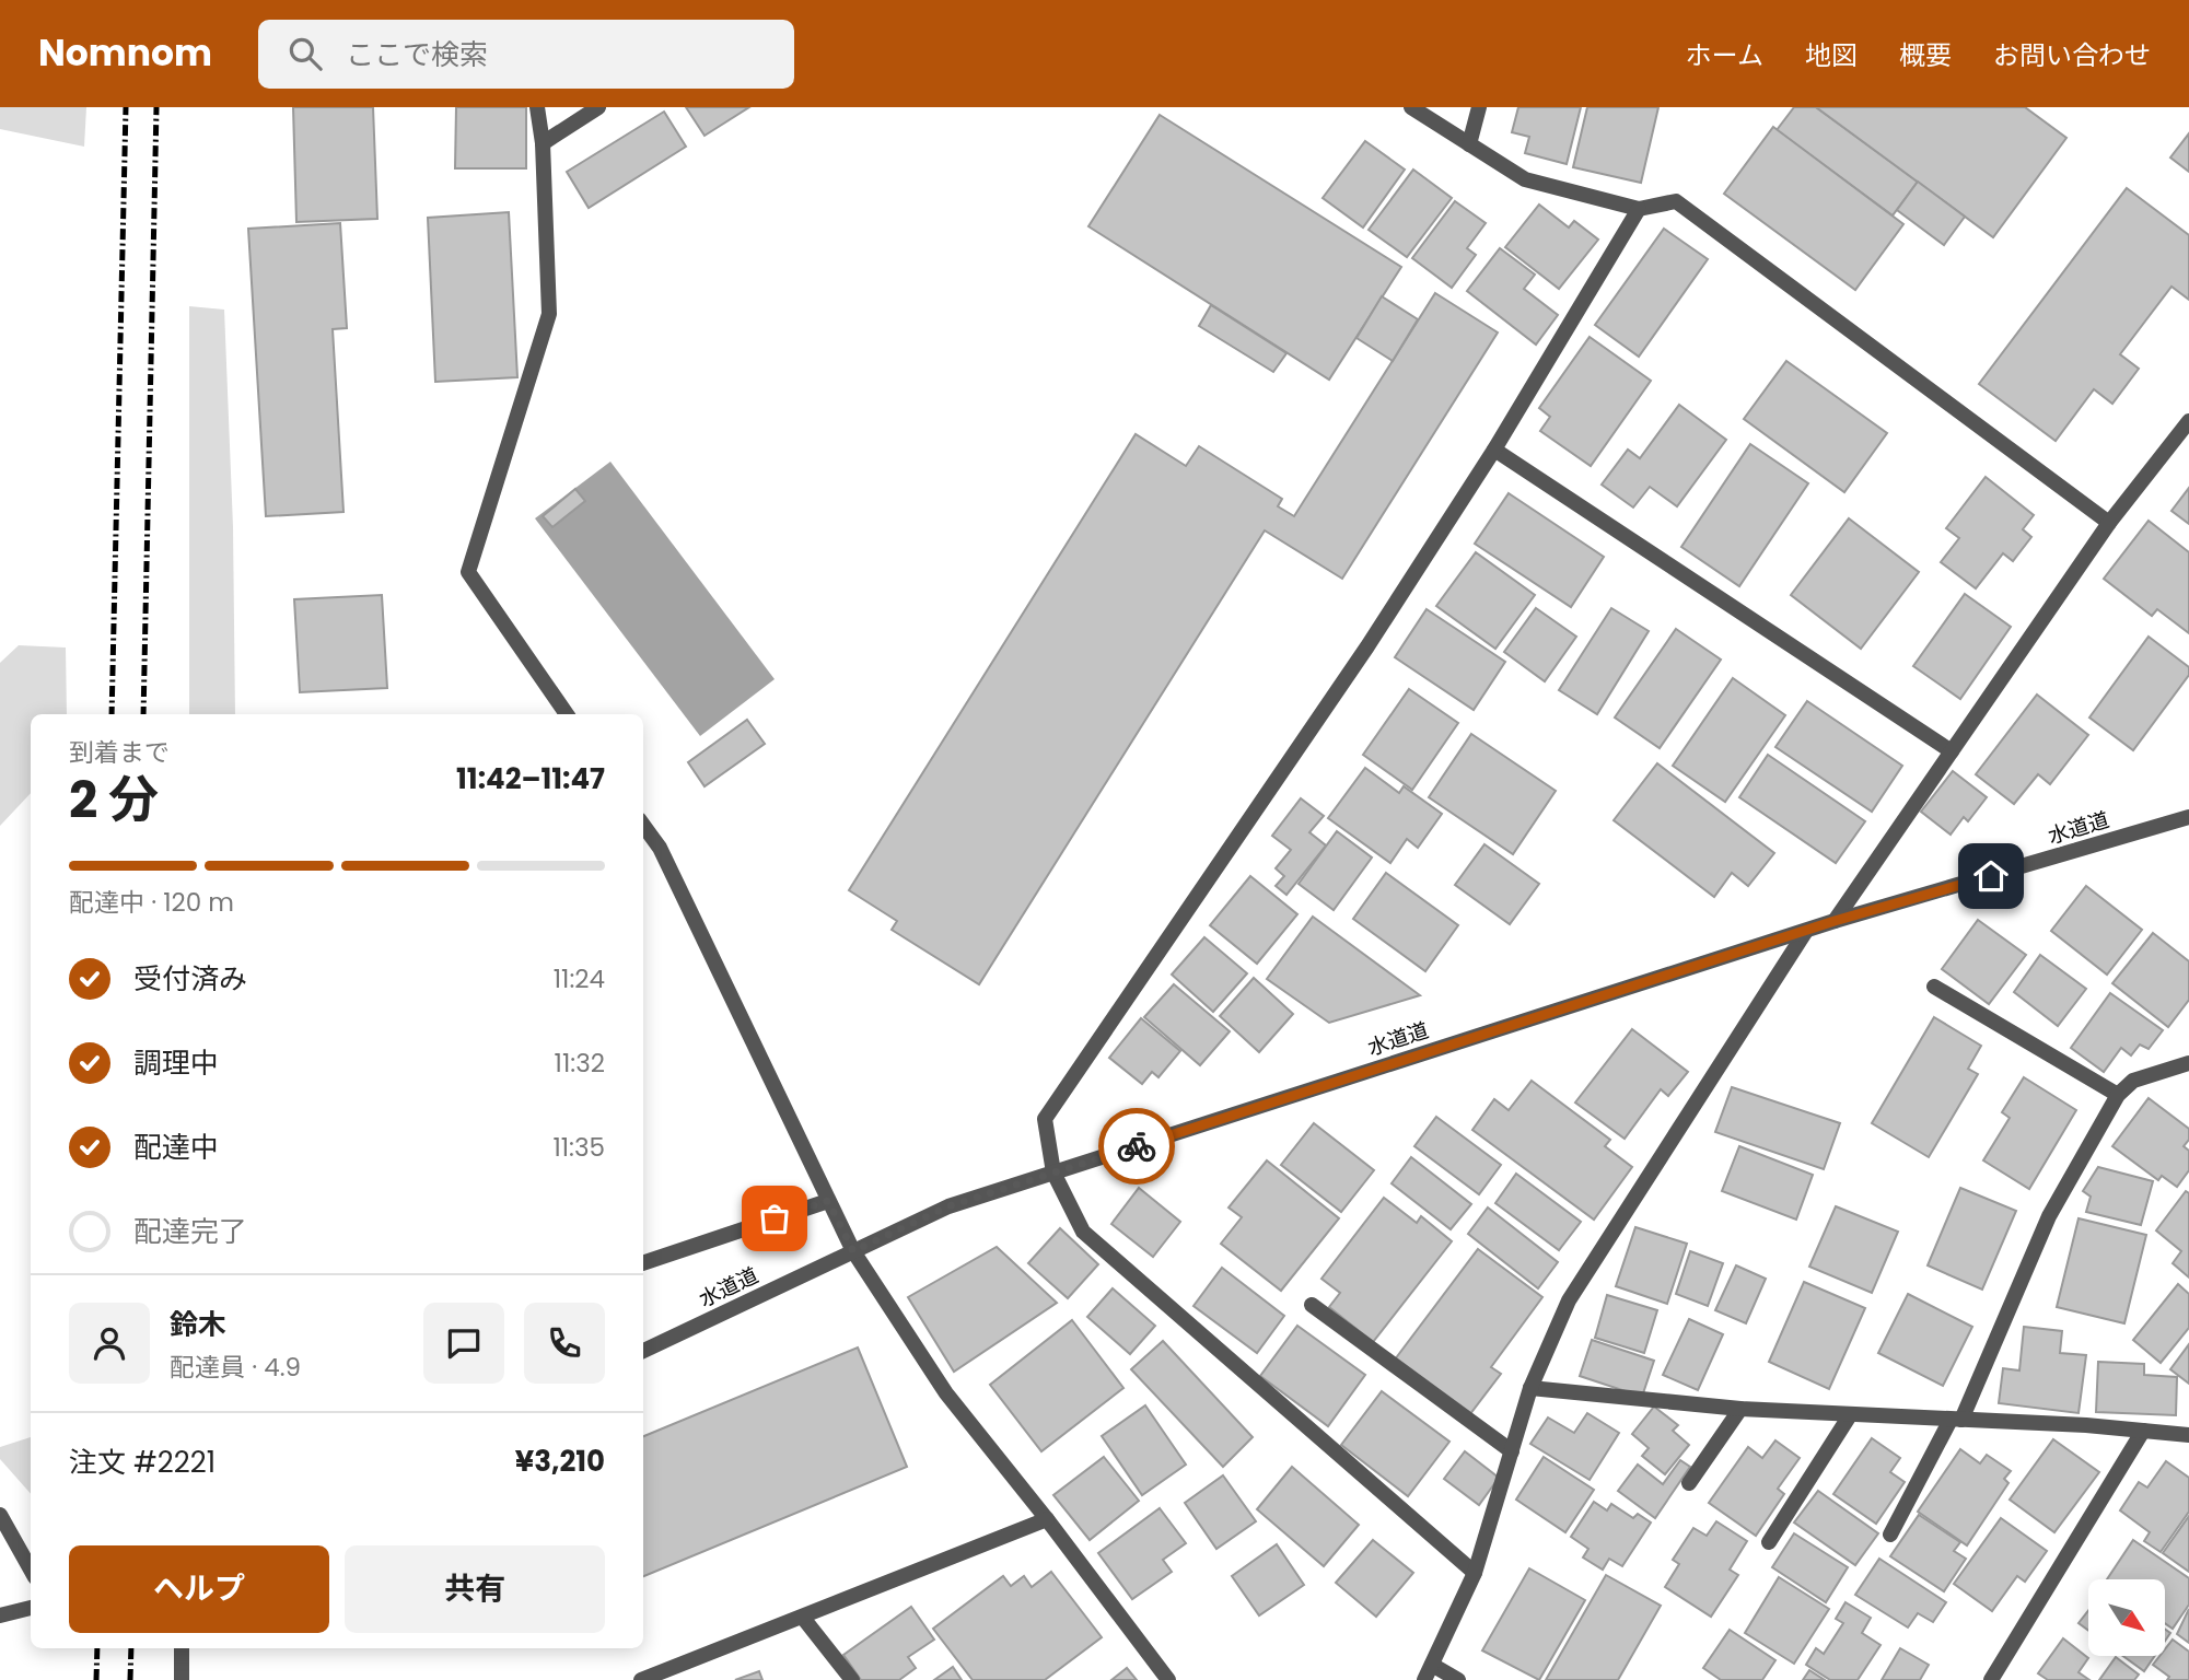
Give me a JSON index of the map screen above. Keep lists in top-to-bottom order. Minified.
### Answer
{"streets":{"street":["水道道"]},"north":"bottom right","page":{"header":"Nomnom","search":"ここで検索","nav":["ホーム","地図","概要","お問い合わせ"],"heading":["2 分","到着まで","11:42–11:47"],"panel":["鈴木","配達員 · 4.9","注文 #2221","¥3,210"],"bar":"配達中 · 120 m","list":[["受付済み","11:24"],["調理中","11:32"],["配達中","11:35"],"配達完了"],"buttons":["ヘルプ","共有"]}}
